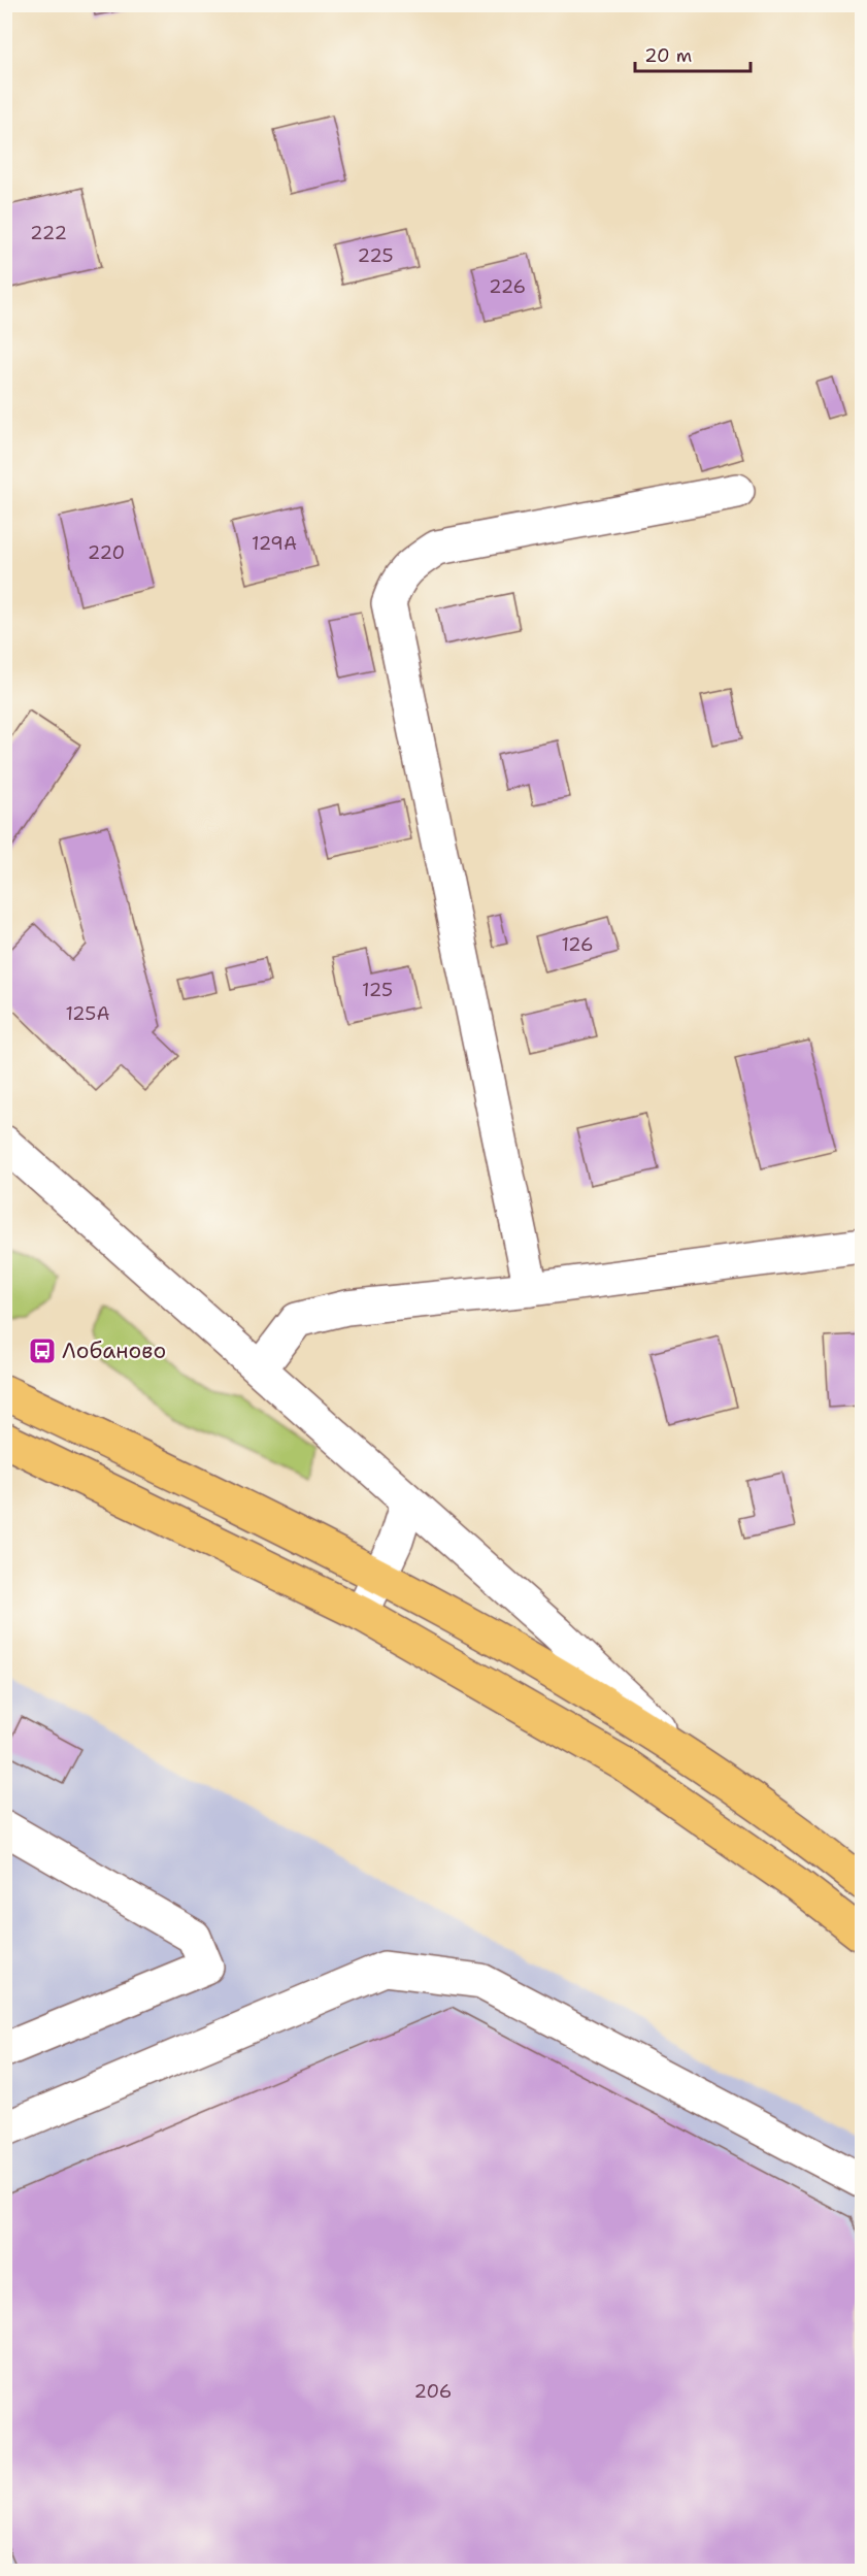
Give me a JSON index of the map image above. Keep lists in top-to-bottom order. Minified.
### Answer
{"places":{"bus stop":["Лобаново"]},"house_numbers":["222","225","226","129А","220","126","125","125А","206"],"scale_bar":"20 m"}
